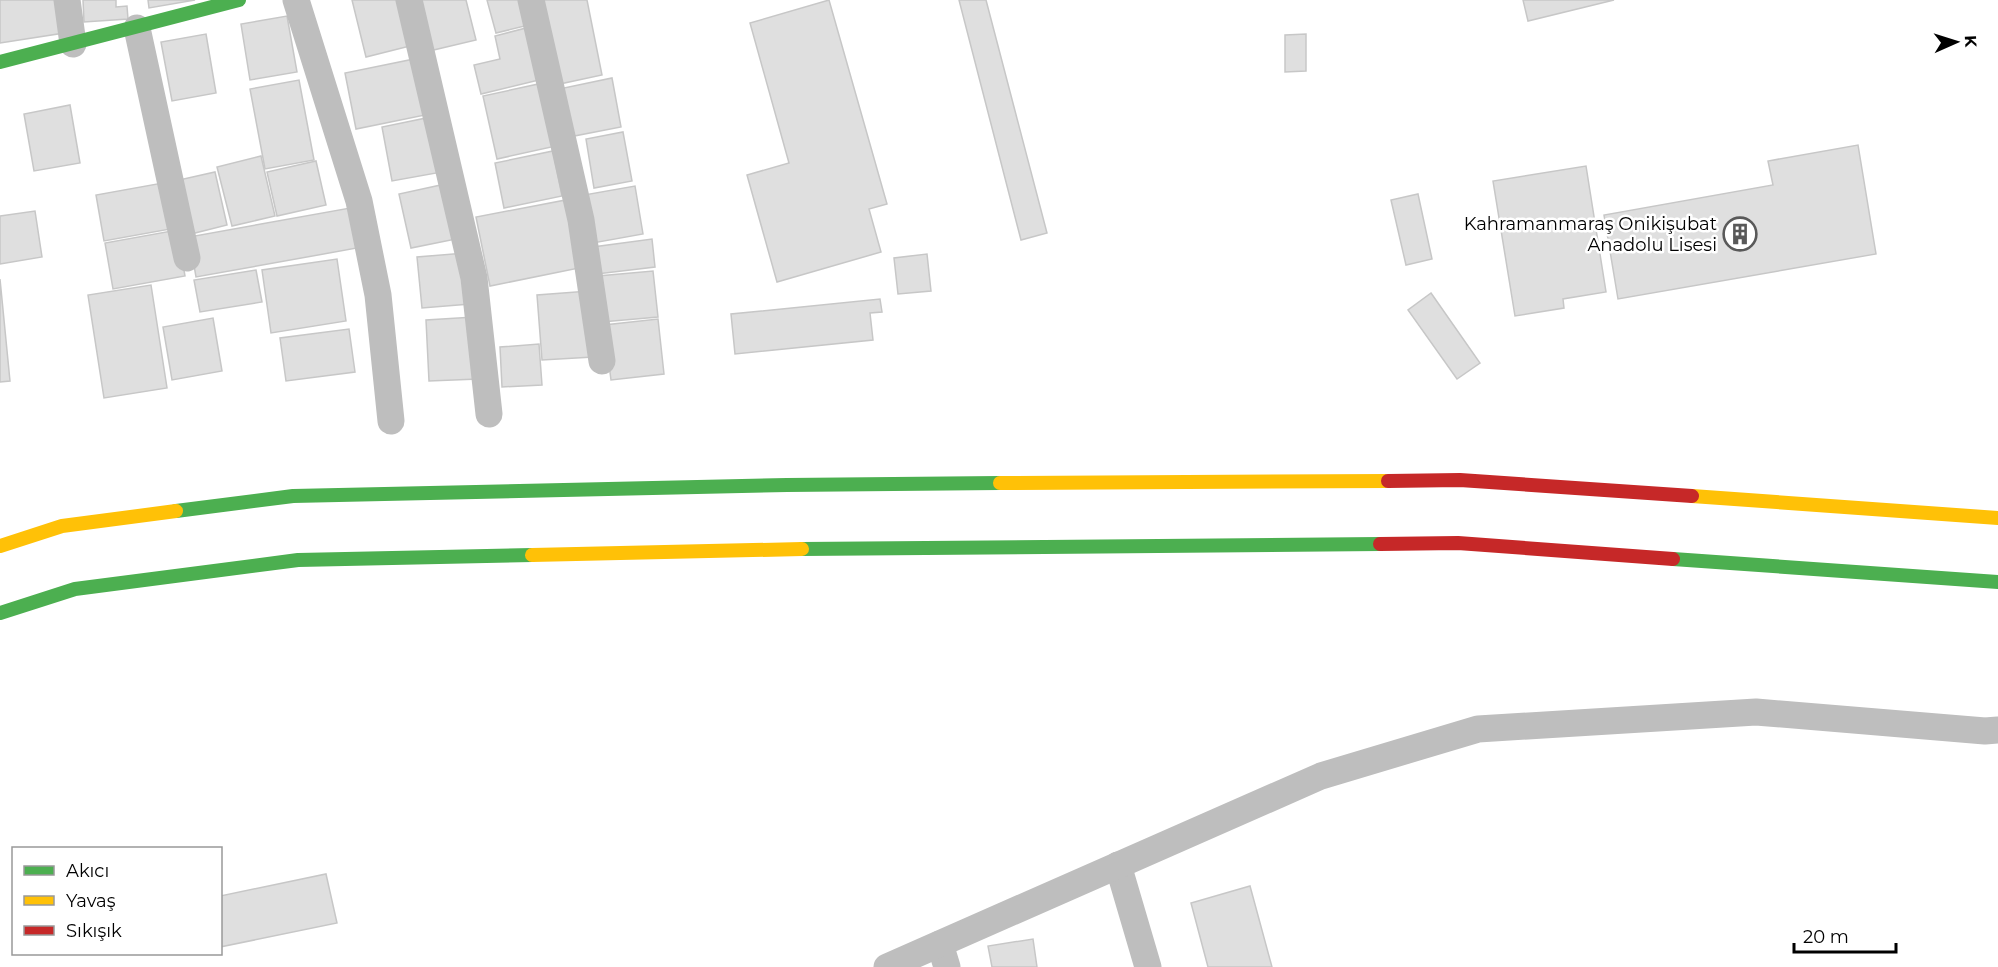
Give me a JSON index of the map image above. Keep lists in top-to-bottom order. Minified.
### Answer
{"places":{"building":["Kahramanmaraş Onikişubat Anadolu Lisesi"]},"legend":["Akıcı","Yavaş","Sıkışık"],"scale_bar":"20 m","north":"right"}
